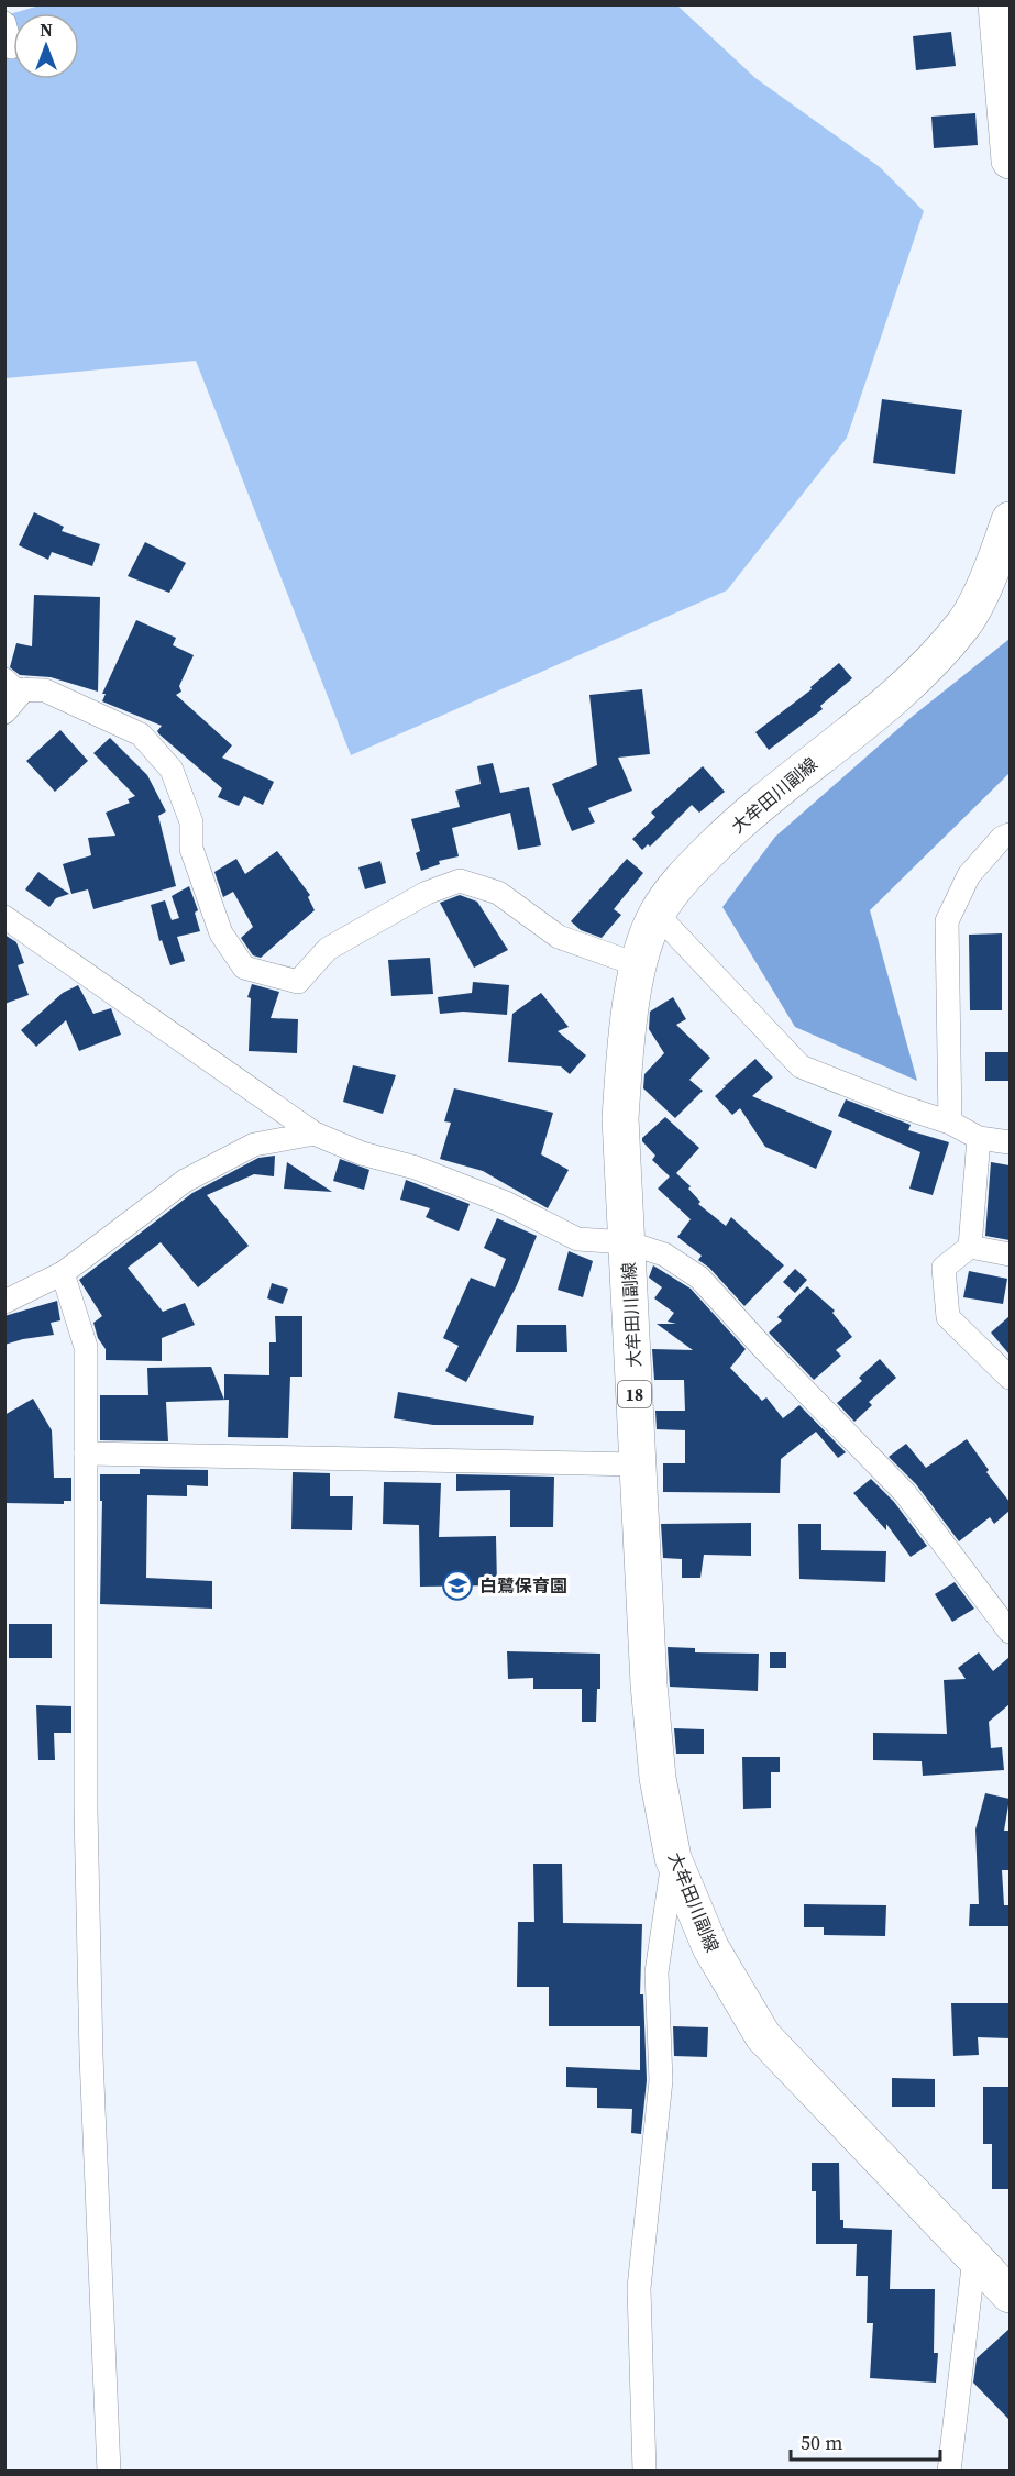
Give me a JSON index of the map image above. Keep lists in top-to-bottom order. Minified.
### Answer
{"streets":{"main road":["大牟田川副線","18"]},"places":{"school or university":["白鷺保育園"]},"scale_bar":"50 m","north":"top"}
